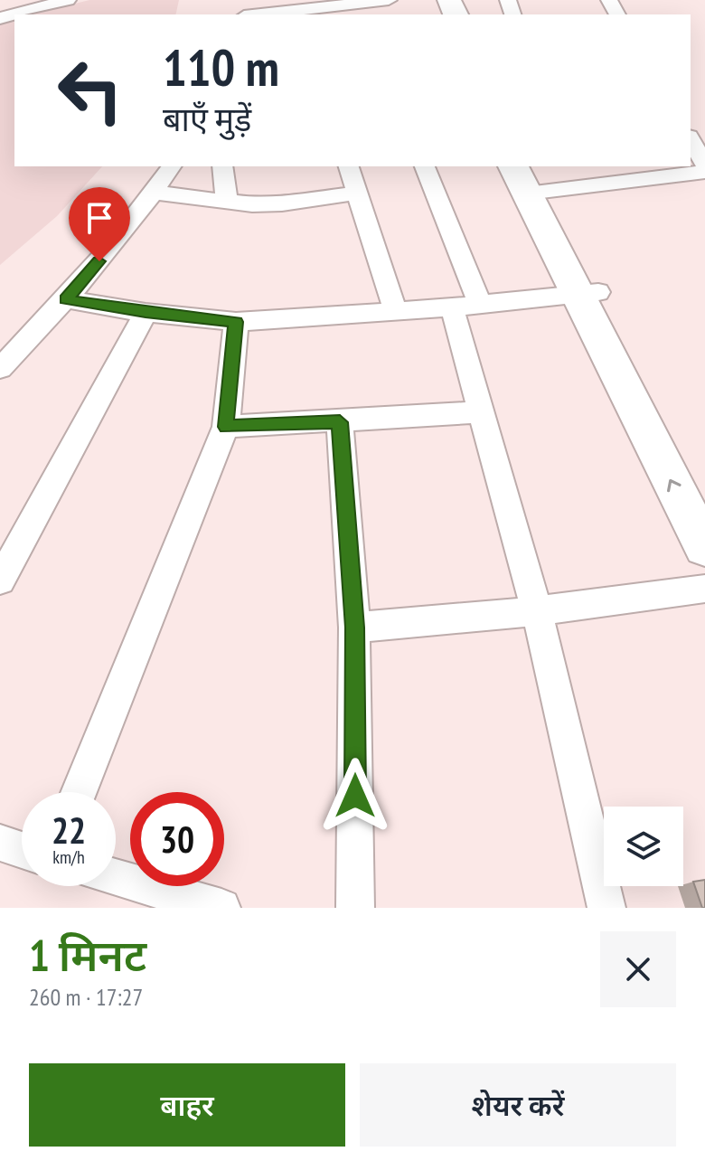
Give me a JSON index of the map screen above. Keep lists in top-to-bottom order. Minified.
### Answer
{"page":{"turn":["110 m","बाएँ मुड़ें"],"speed":"22 km/h","limit":"30","heading":["1 मिनट","260 m · 17:27"],"buttons":["बाहर","शेयर करें"]}}
